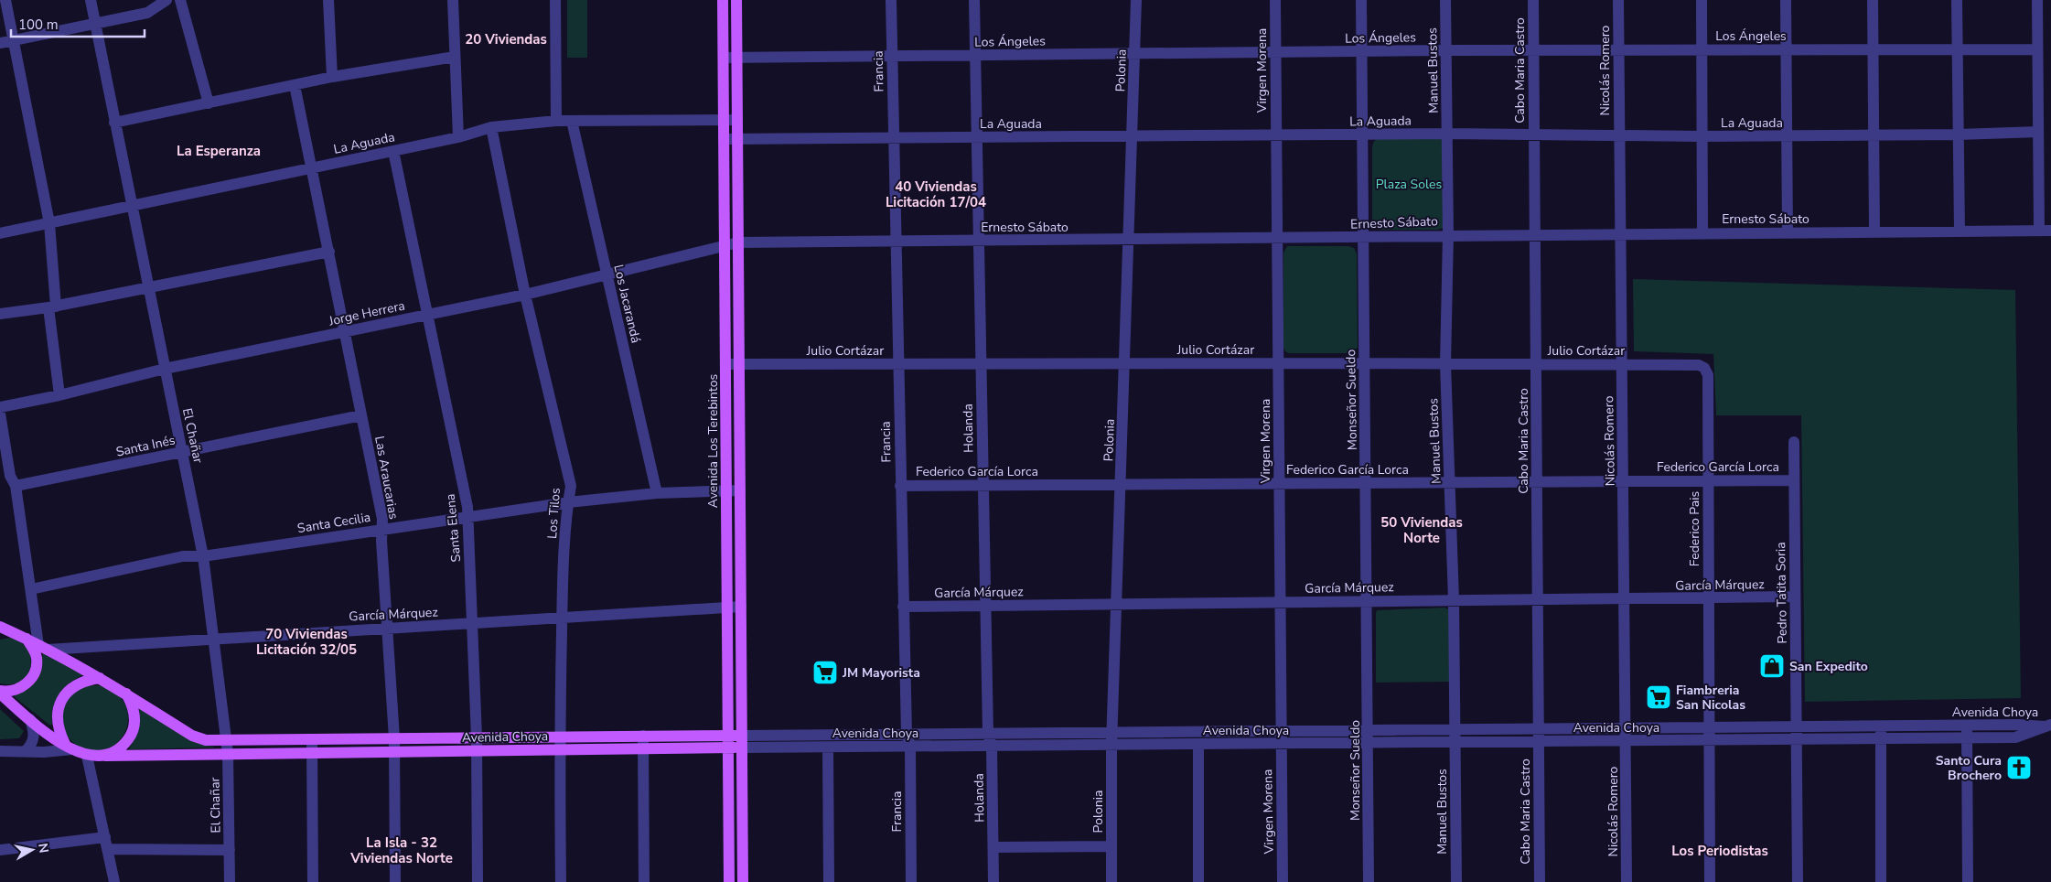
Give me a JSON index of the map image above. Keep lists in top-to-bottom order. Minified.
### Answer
{"streets":{"main road":["Avenida Los Terebintos","Avenida Choya"],"street":["Los Ángeles","Polonia","Virgen Morena","Manuel Bustos","Cabo Maria Castro","Nicolás Romero","Francia","La Aguada","Ernesto Sábato","Los Jacarandá","Jorge Herrera","Julio Cortázar","Monseñor Sueldo","Holanda","El Chañar","Santa Inés","Federico García Lorca","Las Araucarias","Los Tilos","Santa Cecilia","Santa Elena","Federico Pais","García Márquez","Pedro Tatita Soria"]},"crossings":[["Los Ángeles","Polonia"],["Los Ángeles","Virgen Morena"],["Los Ángeles","Manuel Bustos"],["Los Ángeles","Cabo Maria Castro"],["Los Ángeles","Nicolás Romero"],["Los Ángeles","Francia"],["Los Ángeles","Monseñor Sueldo"],["Los Ángeles","Holanda"],["Los Ángeles","Avenida Los Terebintos"],["Polonia","La Aguada"],["Polonia","Ernesto Sábato"],["Polonia","Julio Cortázar"],["Polonia","Federico García Lorca"],["Polonia","García Márquez"],["Polonia","Avenida Choya"],["Virgen Morena","La Aguada"],["Virgen Morena","Ernesto Sábato"],["Virgen Morena","Julio Cortázar"],["Virgen Morena","Federico García Lorca"],["Virgen Morena","García Márquez"],["Virgen Morena","Avenida Choya"],["Manuel Bustos","La Aguada"],["Manuel Bustos","Ernesto Sábato"],["Manuel Bustos","Julio Cortázar"],["Manuel Bustos","Federico García Lorca"],["Manuel Bustos","García Márquez"],["Manuel Bustos","Avenida Choya"],["Cabo Maria Castro","La Aguada"],["Cabo Maria Castro","Ernesto Sábato"],["Cabo Maria Castro","Julio Cortázar"],["Cabo Maria Castro","Federico García Lorca"],["Cabo Maria Castro","García Márquez"],["Cabo Maria Castro","Avenida Choya"],["Nicolás Romero","La Aguada"],["Nicolás Romero","Ernesto Sábato"],["Nicolás Romero","Julio Cortázar"],["Nicolás Romero","Federico García Lorca"],["Nicolás Romero","García Márquez"],["Nicolás Romero","Avenida Choya"],["Francia","La Aguada"],["Francia","Ernesto Sábato"],["Francia","Julio Cortázar"],["Francia","Federico García Lorca"],["Francia","García Márquez"],["Francia","Avenida Choya"],["La Aguada","Los Jacarandá"],["La Aguada","Monseñor Sueldo"],["La Aguada","Holanda"],["La Aguada","El Chañar"],["La Aguada","Avenida Los Terebintos"],["La Aguada","Las Araucarias"],["La Aguada","Los Tilos"],["La Aguada","Santa Elena"],["Ernesto Sábato","Jorge Herrera"],["Ernesto Sábato","Monseñor Sueldo"],["Ernesto Sábato","Holanda"],["Los Jacarandá","Jorge Herrera"],["Los Jacarandá","Santa Cecilia"],["Jorge Herrera","El Chañar"],["Jorge Herrera","Avenida Los Terebintos"],["Jorge Herrera","Las Araucarias"],["Jorge Herrera","Los Tilos"],["Jorge Herrera","Santa Elena"],["Julio Cortázar","Monseñor Sueldo"],["Julio Cortázar","Holanda"],["Julio Cortázar","Avenida Los Terebintos"],["Julio Cortázar","Federico Pais"],["Monseñor Sueldo","Federico García Lorca"],["Monseñor Sueldo","García Márquez"],["Monseñor Sueldo","Avenida Choya"],["Holanda","Federico García Lorca"],["Holanda","García Márquez"],["Holanda","Avenida Choya"],["El Chañar","Santa Inés"],["El Chañar","Santa Cecilia"],["El Chañar","García Márquez"],["El Chañar","Avenida Choya"],["Avenida Los Terebintos","Santa Cecilia"],["Avenida Los Terebintos","García Márquez"],["Avenida Los Terebintos","Avenida Choya"],["Santa Inés","Las Araucarias"],["Federico García Lorca","Federico Pais"],["Federico García Lorca","Pedro Tatita Soria"],["Las Araucarias","Santa Cecilia"],["Las Araucarias","García Márquez"],["Las Araucarias","Avenida Choya"],["Los Tilos","Santa Cecilia"],["Los Tilos","García Márquez"],["Los Tilos","Avenida Choya"],["Santa Cecilia","Santa Elena"],["Santa Elena","García Márquez"],["Santa Elena","Avenida Choya"],["Federico Pais","García Márquez"],["Federico Pais","Avenida Choya"],["García Márquez","Pedro Tatita Soria"],["Pedro Tatita Soria","Avenida Choya"]],"districts":["20 Viviendas","La Esperanza","40 Viviendas Licitación 17/04","50 Viviendas Norte","70 Viviendas Licitación 32/05","La Isla - 32 Viviendas Norte","Los Periodistas"],"parks":["Plaza Soles"],"places":{"shop":["San Expedito"],"supermarket":["JM Mayorista","Fiambreria San Nicolas"],"church":["Santo Cura Brochero"]},"scale_bar":"100 m","north":"right"}
